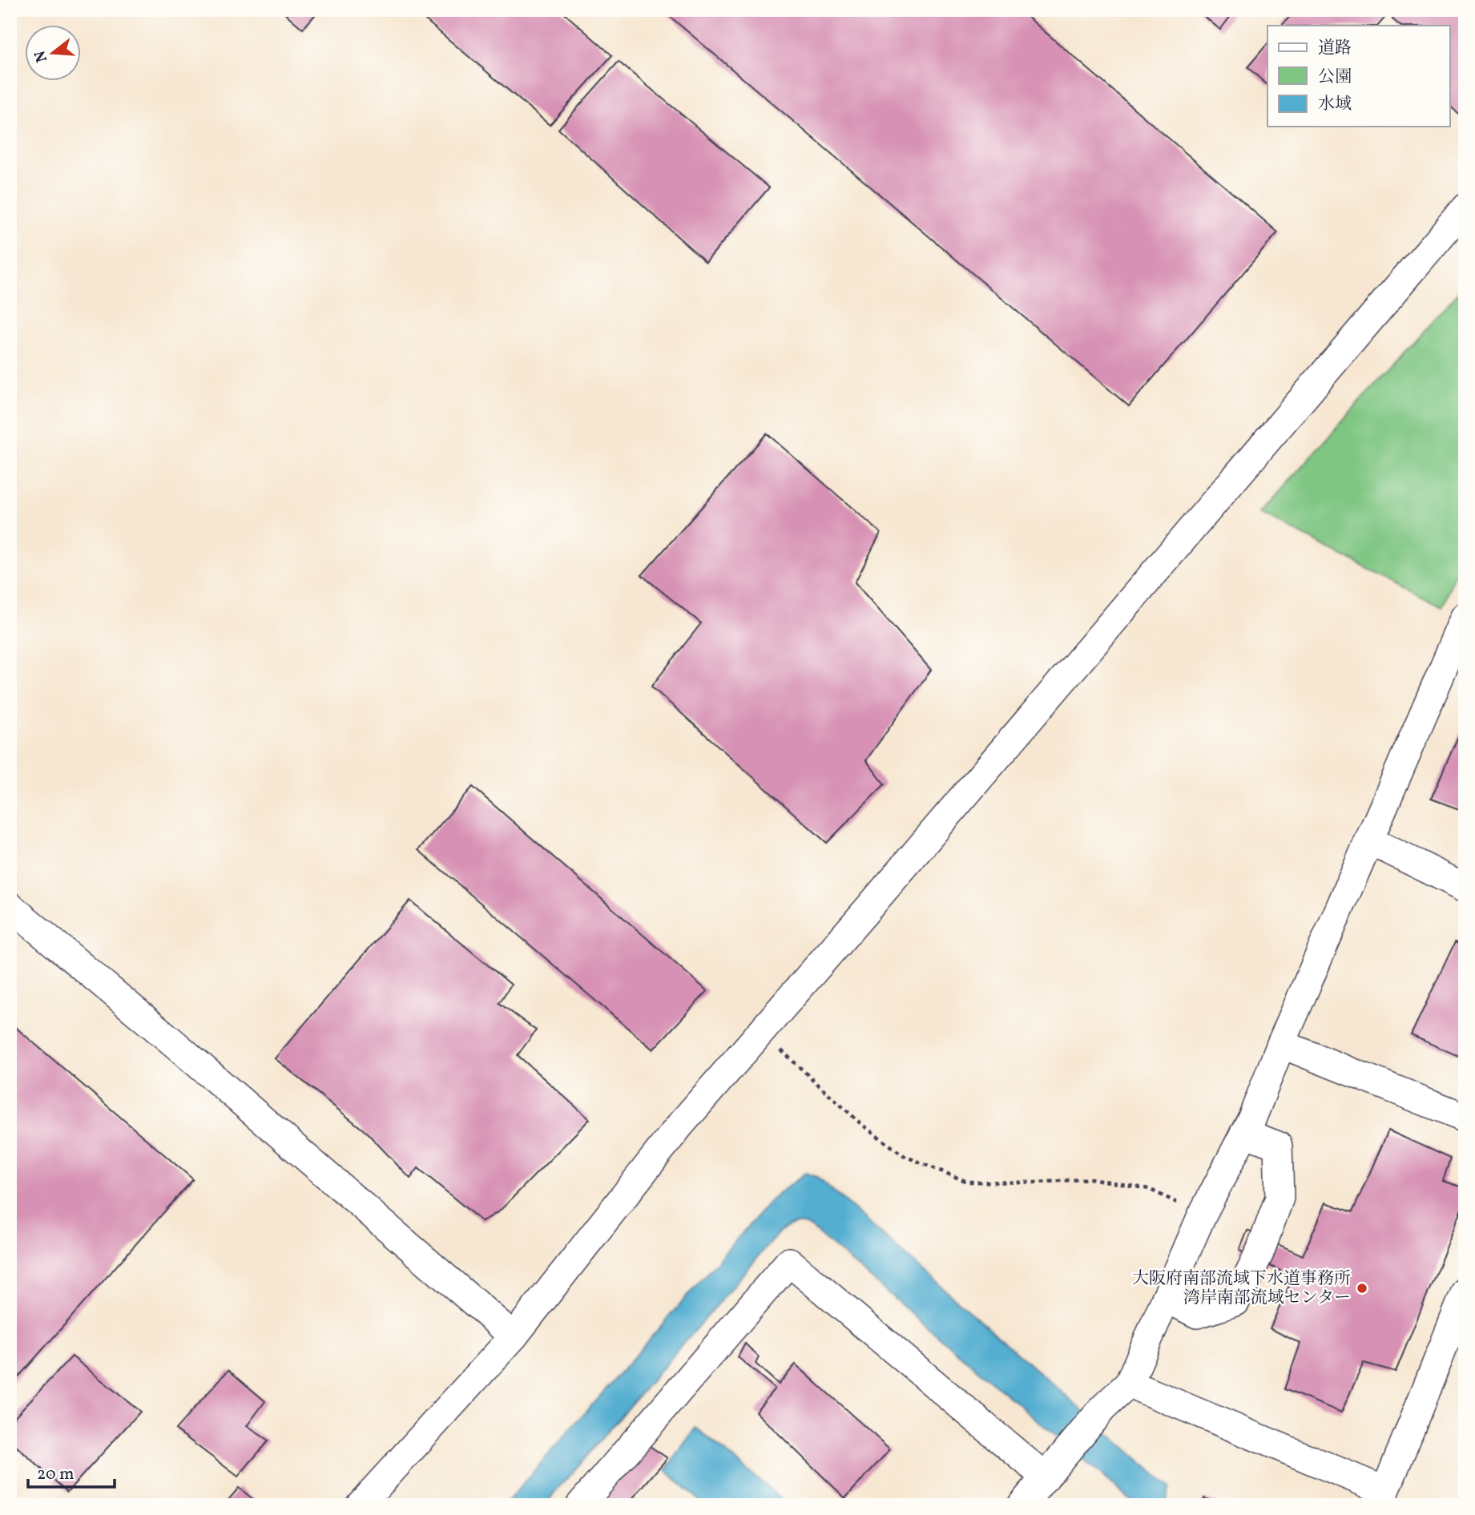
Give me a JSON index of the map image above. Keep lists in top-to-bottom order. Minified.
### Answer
{"places":["大阪府南部流域下水道事務所 湾岸南部流域センター"],"legend":["道路","公園","水域"],"scale_bar":"20 m","north":"left"}
